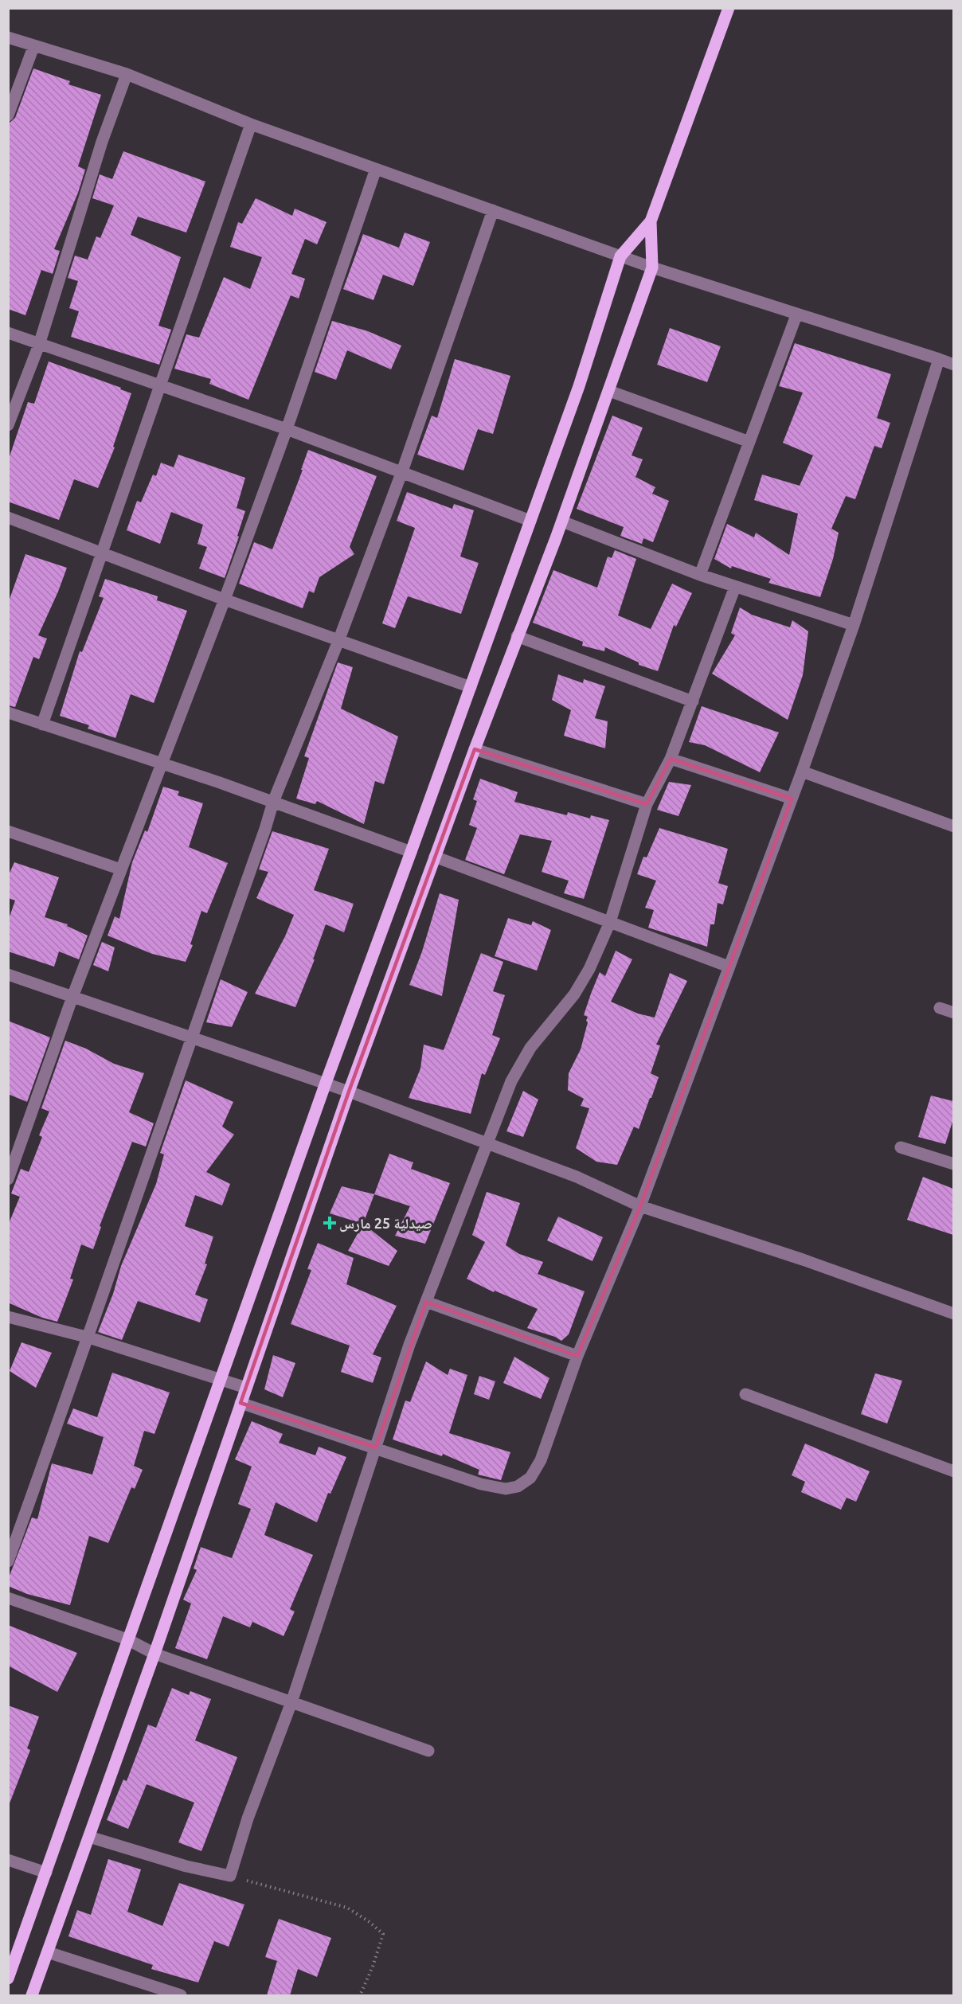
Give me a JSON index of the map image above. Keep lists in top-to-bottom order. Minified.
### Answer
{"places":{"health":["صيدلية 25 مارس"]}}
